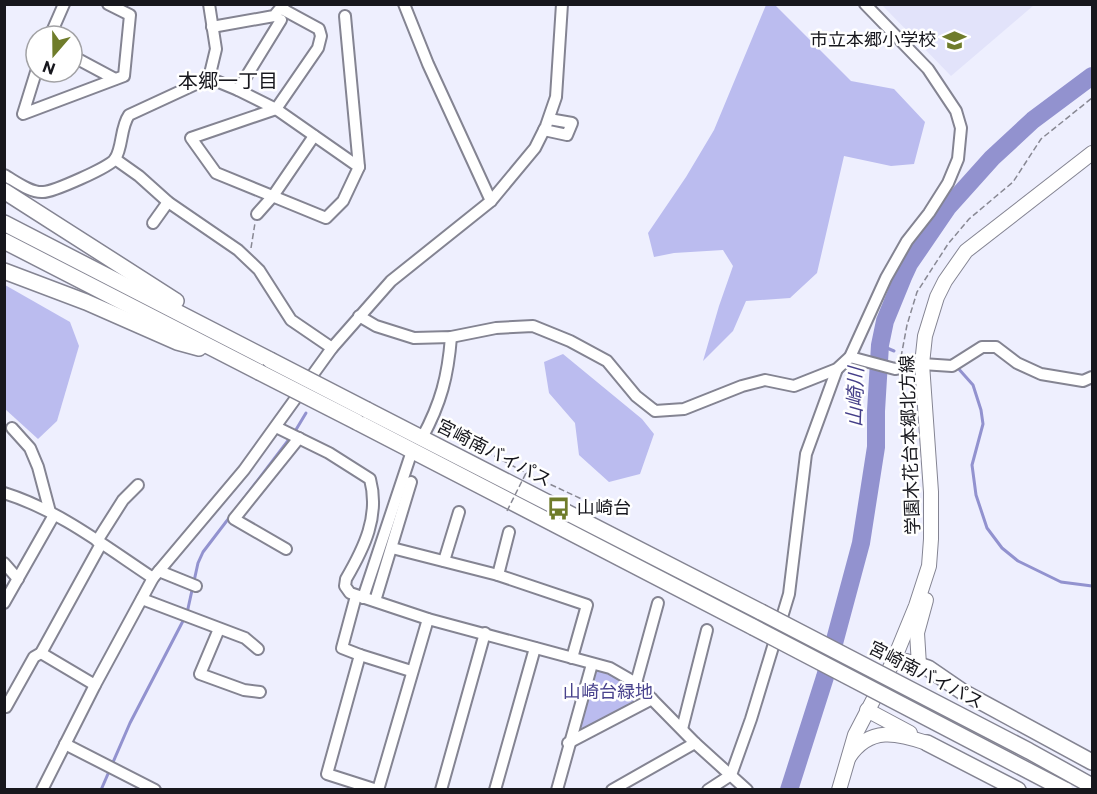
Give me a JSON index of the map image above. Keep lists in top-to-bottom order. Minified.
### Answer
{"streets":{"highway":["宮崎南バイパス"],"main road":["学園木花台本郷北方線"]},"districts":["本郷一丁目"],"water":["山崎川"],"parks":["山崎台緑地"],"places":{"school or university":["市立本郷小学校"],"bus stop":["山崎台"]},"north":"bottom"}
